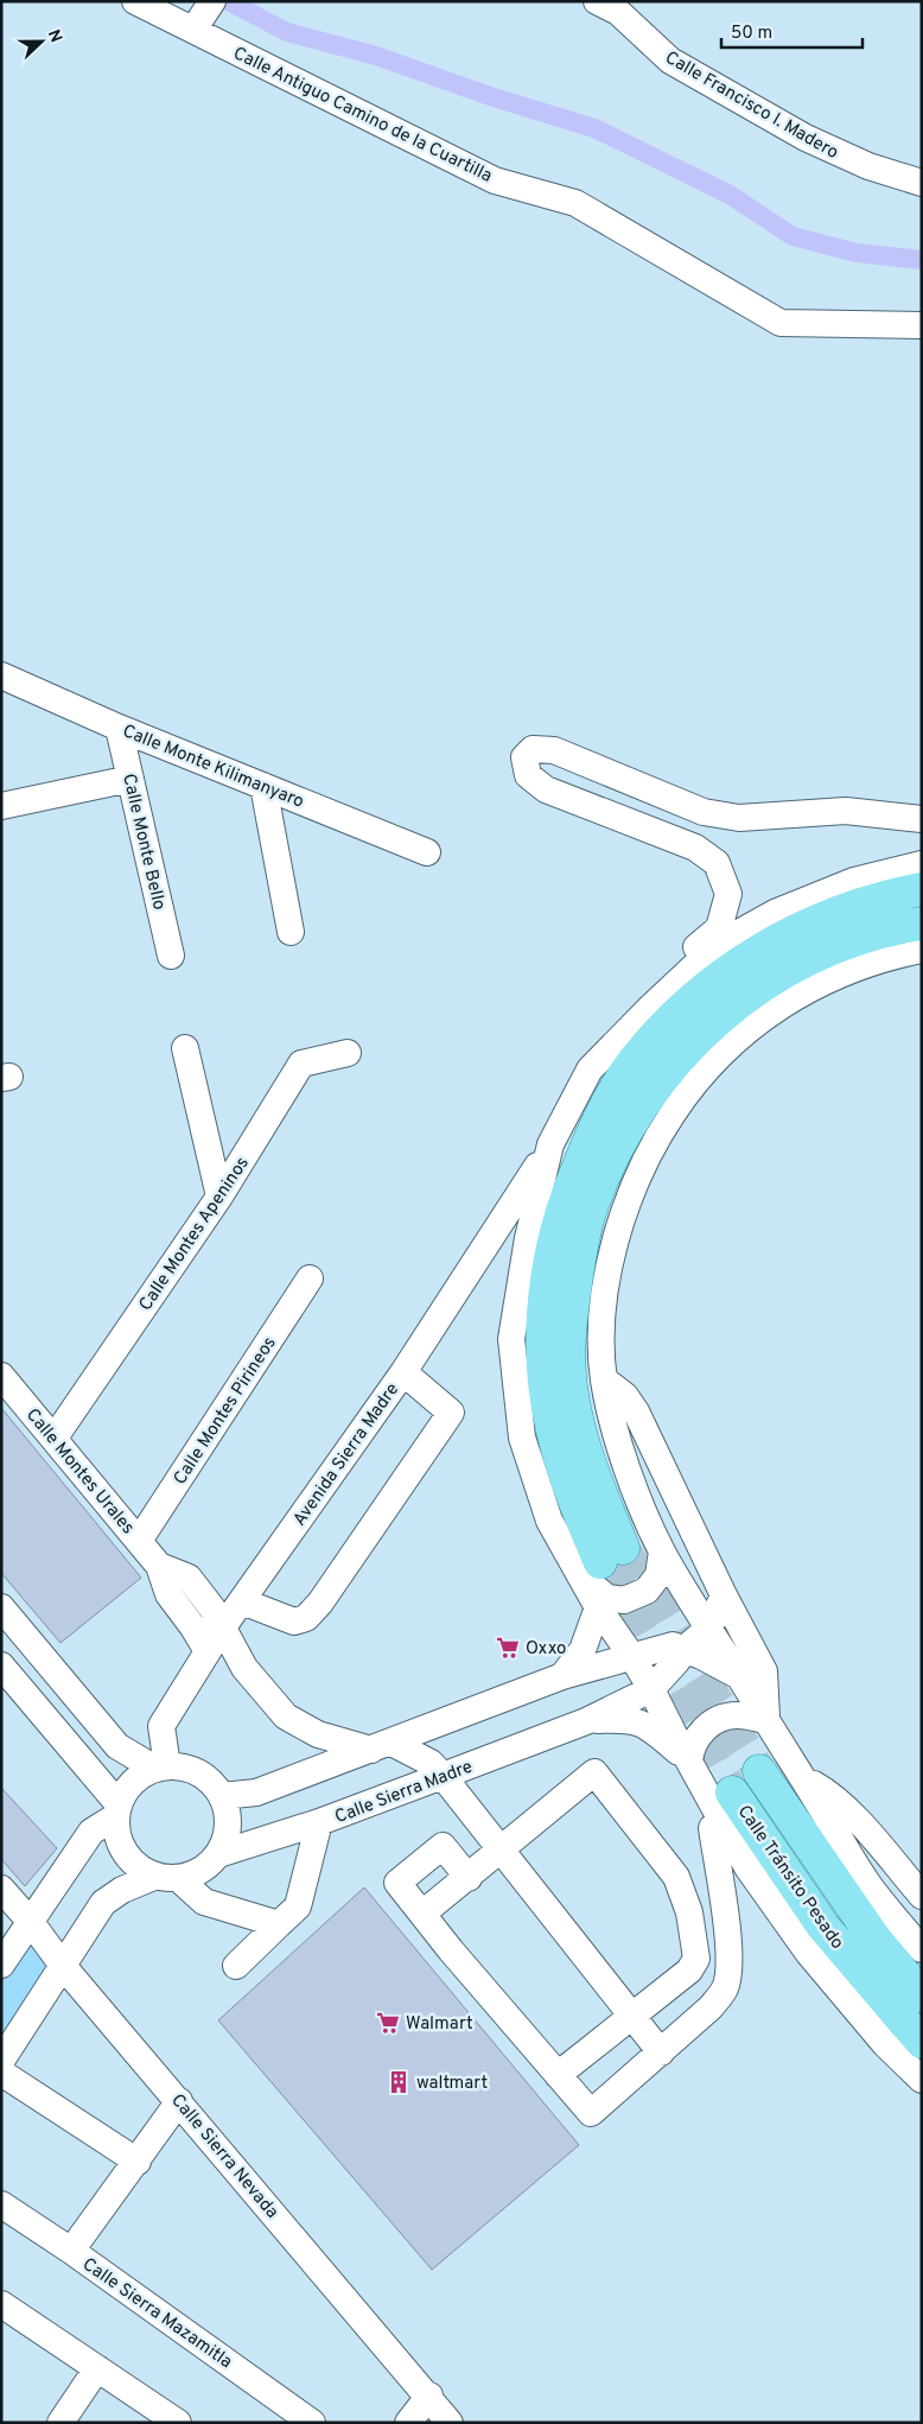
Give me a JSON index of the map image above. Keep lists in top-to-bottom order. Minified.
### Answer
{"streets":{"main road":["Calle Tránsito Pesado"],"street":["Calle Francisco I. Madero","Calle Antiguo Camino de la Cuartilla","Calle Monte Kilimanyaro","Calle Monte Bello","Calle Montes Apeninos","Calle Montes Pirineos","Avenida Sierra Madre","Calle Montes Urales","Calle Sierra Madre","Calle Sierra Nevada","Calle Sierra Mazamitla"]},"crossings":[["Calle Monte Kilimanyaro","Calle Monte Bello"],["Calle Montes Apeninos","Calle Montes Urales"],["Calle Montes Pirineos","Calle Montes Urales"],["Avenida Sierra Madre","Calle Montes Urales"],["Avenida Sierra Madre","Calle Sierra Madre"],["Calle Montes Urales","Calle Sierra Madre"]],"places":{"supermarket":["Oxxo","Walmart"],"building":["waltmart"]},"scale_bar":"50 m","north":"right"}
